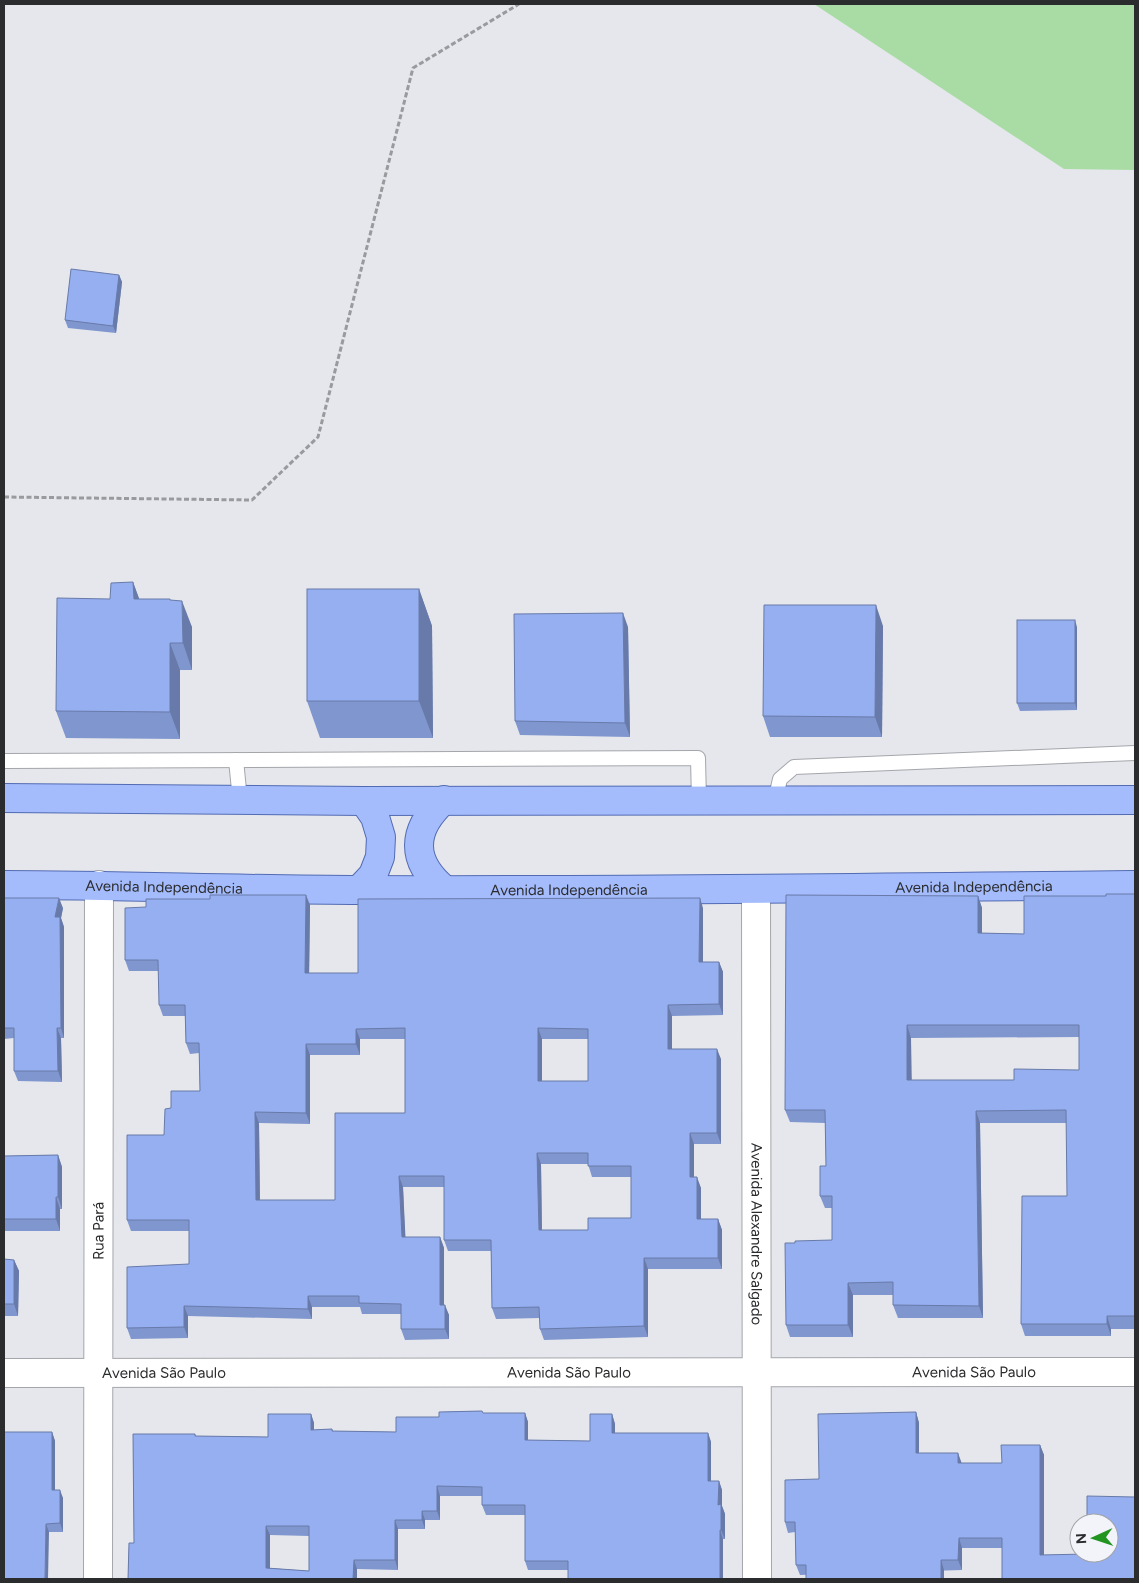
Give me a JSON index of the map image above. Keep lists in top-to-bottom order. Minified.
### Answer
{"streets":{"main road":["Avenida Independência"],"street":["Rua Pará","Avenida Alexandre Salgado","Avenida São Paulo"]},"crossings":[["Avenida Independência","Rua Pará"],["Avenida Independência","Avenida Alexandre Salgado"],["Rua Pará","Avenida São Paulo"],["Avenida Alexandre Salgado","Avenida São Paulo"]],"north":"left"}
